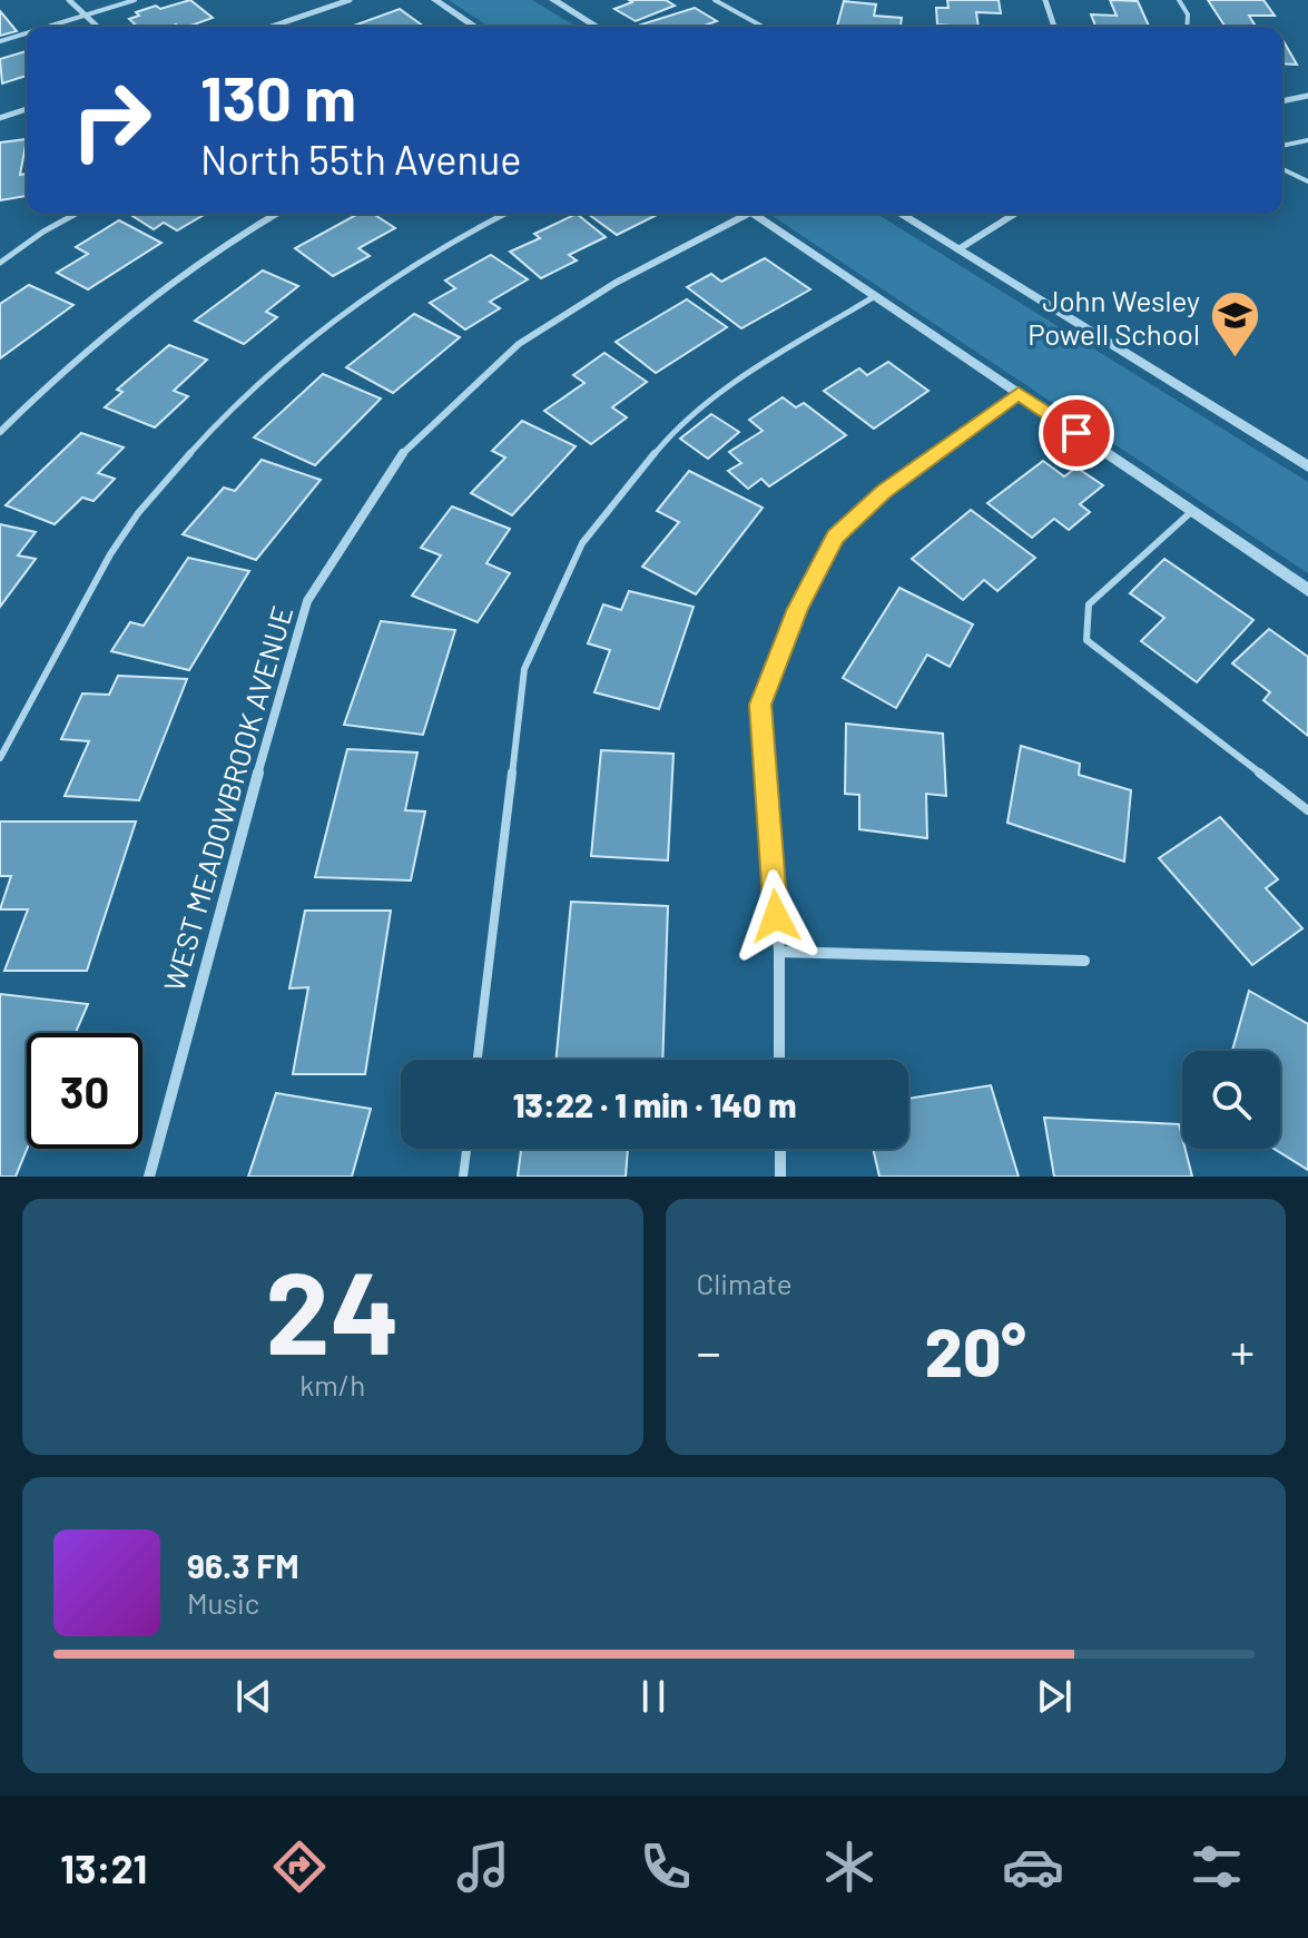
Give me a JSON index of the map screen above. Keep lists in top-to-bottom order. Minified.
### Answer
{"streets":{"street":["WEST MEADOWBROOK AVENUE"]},"places":{"school or university":["John Wesley Powell School"]},"page":{"turn":["130 m","North 55th Avenue"],"limit":"30","trip":"13:22 · 1 min · 140 m","tile":[["24","km/h"],"Climate"],"heat":["−","20°","+"],"song":["96.3 FM","Music"],"tabs":"13:21"}}
